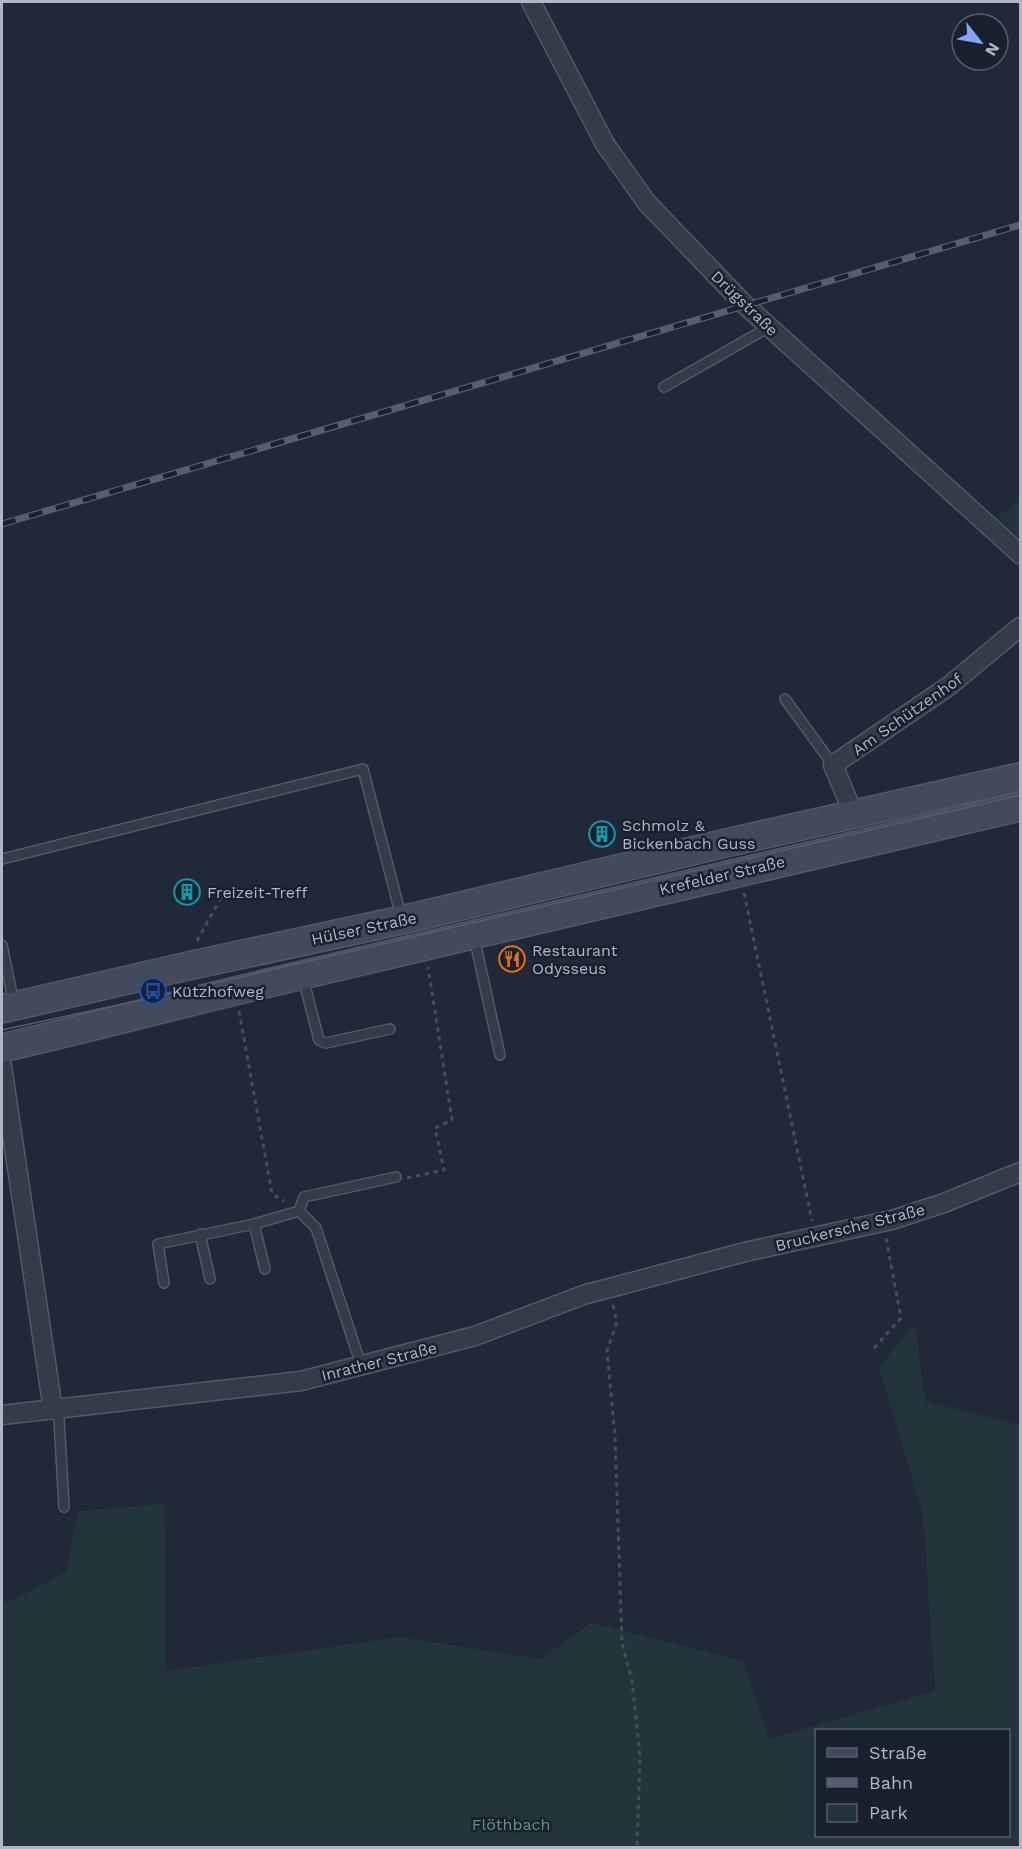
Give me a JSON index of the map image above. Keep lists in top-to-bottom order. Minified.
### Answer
{"streets":{"street":["Drügstraße","Am Schützenhof","Krefelder Straße","Hülser Straße","Bruckersche Straße","Inrather Straße"]},"crossings":[["Am Schützenhof","Krefelder Straße"],["Krefelder Straße","Hülser Straße"],["Bruckersche Straße","Inrather Straße"]],"parks":["Flöthbach"],"places":{"building":["Schmolz & Bickenbach Guss","Freizeit-Treff"],"restaurant":["Restaurant Odysseus"],"bus stop":["Kützhofweg"]},"legend":["Straße","Bahn","Park"],"north":"bottom right"}
